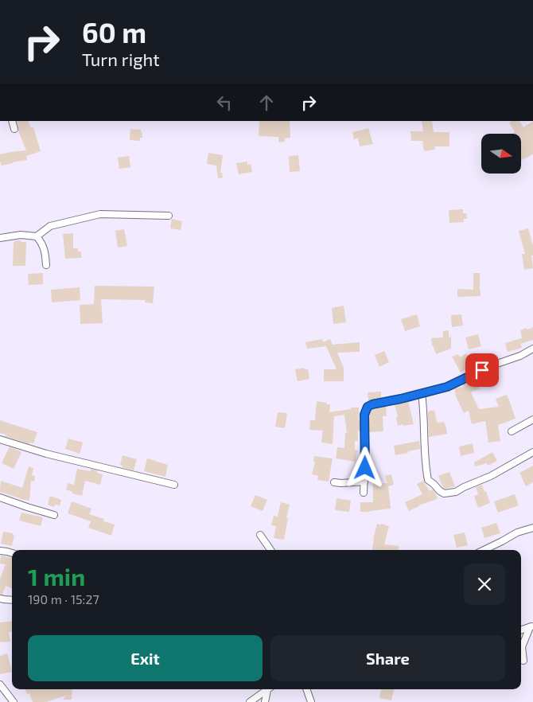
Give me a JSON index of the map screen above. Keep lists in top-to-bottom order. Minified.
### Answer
{"north":"right","page":{"turn":["60 m","Turn right"],"heading":["1 min","190 m · 15:27"],"buttons":["Exit","Share"]}}
